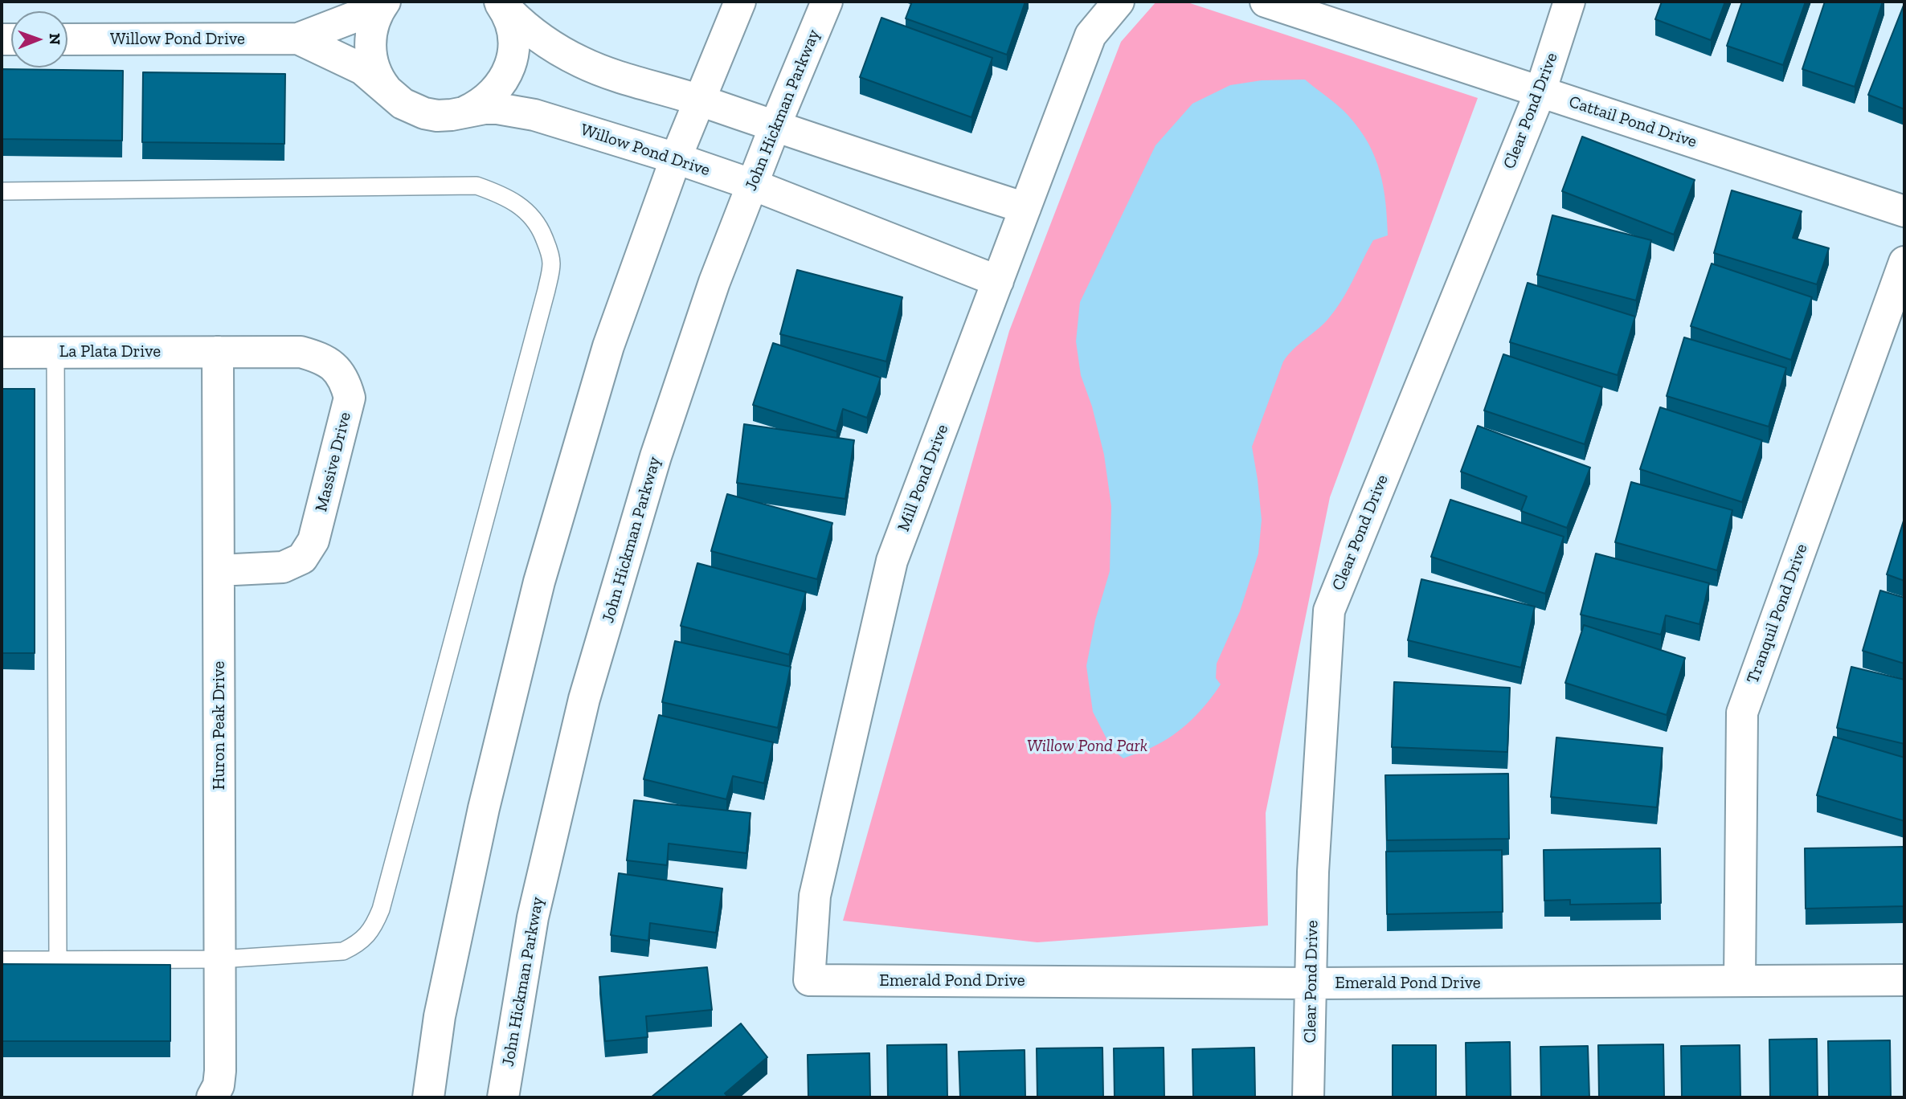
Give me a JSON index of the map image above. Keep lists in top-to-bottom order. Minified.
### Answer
{"streets":{"street":["Willow Pond Drive","John Hickman Parkway","Clear Pond Drive","Cattail Pond Drive","La Plata Drive","Massive Drive","Mill Pond Drive","Tranquil Pond Drive","Huron Peak Drive","Emerald Pond Drive"]},"crossings":[["Willow Pond Drive","John Hickman Parkway"],["Willow Pond Drive","Mill Pond Drive"],["Clear Pond Drive","Cattail Pond Drive"],["Clear Pond Drive","Emerald Pond Drive"],["La Plata Drive","Massive Drive"],["La Plata Drive","Huron Peak Drive"],["Massive Drive","Huron Peak Drive"],["Mill Pond Drive","Emerald Pond Drive"],["Tranquil Pond Drive","Emerald Pond Drive"]],"parks":["Willow Pond Park"],"north":"right"}
